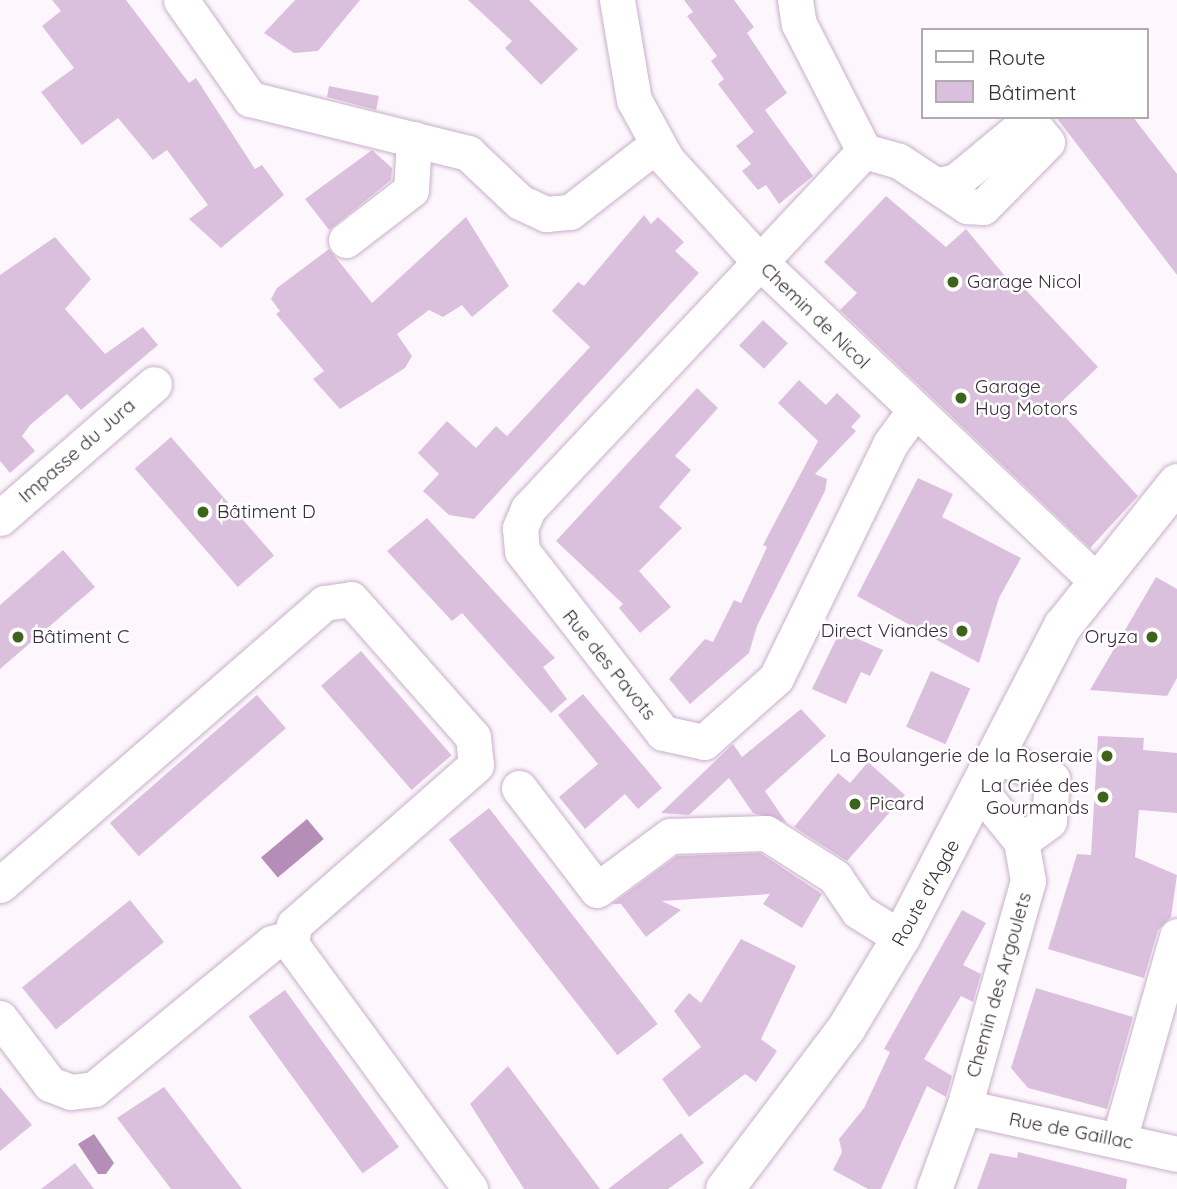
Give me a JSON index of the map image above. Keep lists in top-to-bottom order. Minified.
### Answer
{"streets":{"main road":["Route d'Agde"],"street":["Chemin de Nicol","Impasse du Jura","Rue des Pavots","Chemin des Argoulets","Rue de Gaillac"]},"crossings":[["Chemin de Nicol","Rue des Pavots"],["Chemin de Nicol","Route d'Agde"],["Route d'Agde","Chemin des Argoulets"],["Chemin des Argoulets","Rue de Gaillac"]],"places":["Garage Nicol","Garage Hug Motors","Bâtiment D","Direct Viandes","Bâtiment C","Oryza","La Boulangerie de la Roseraie","La Criée des Gourmands","Picard"],"legend":["Route","Bâtiment"]}
